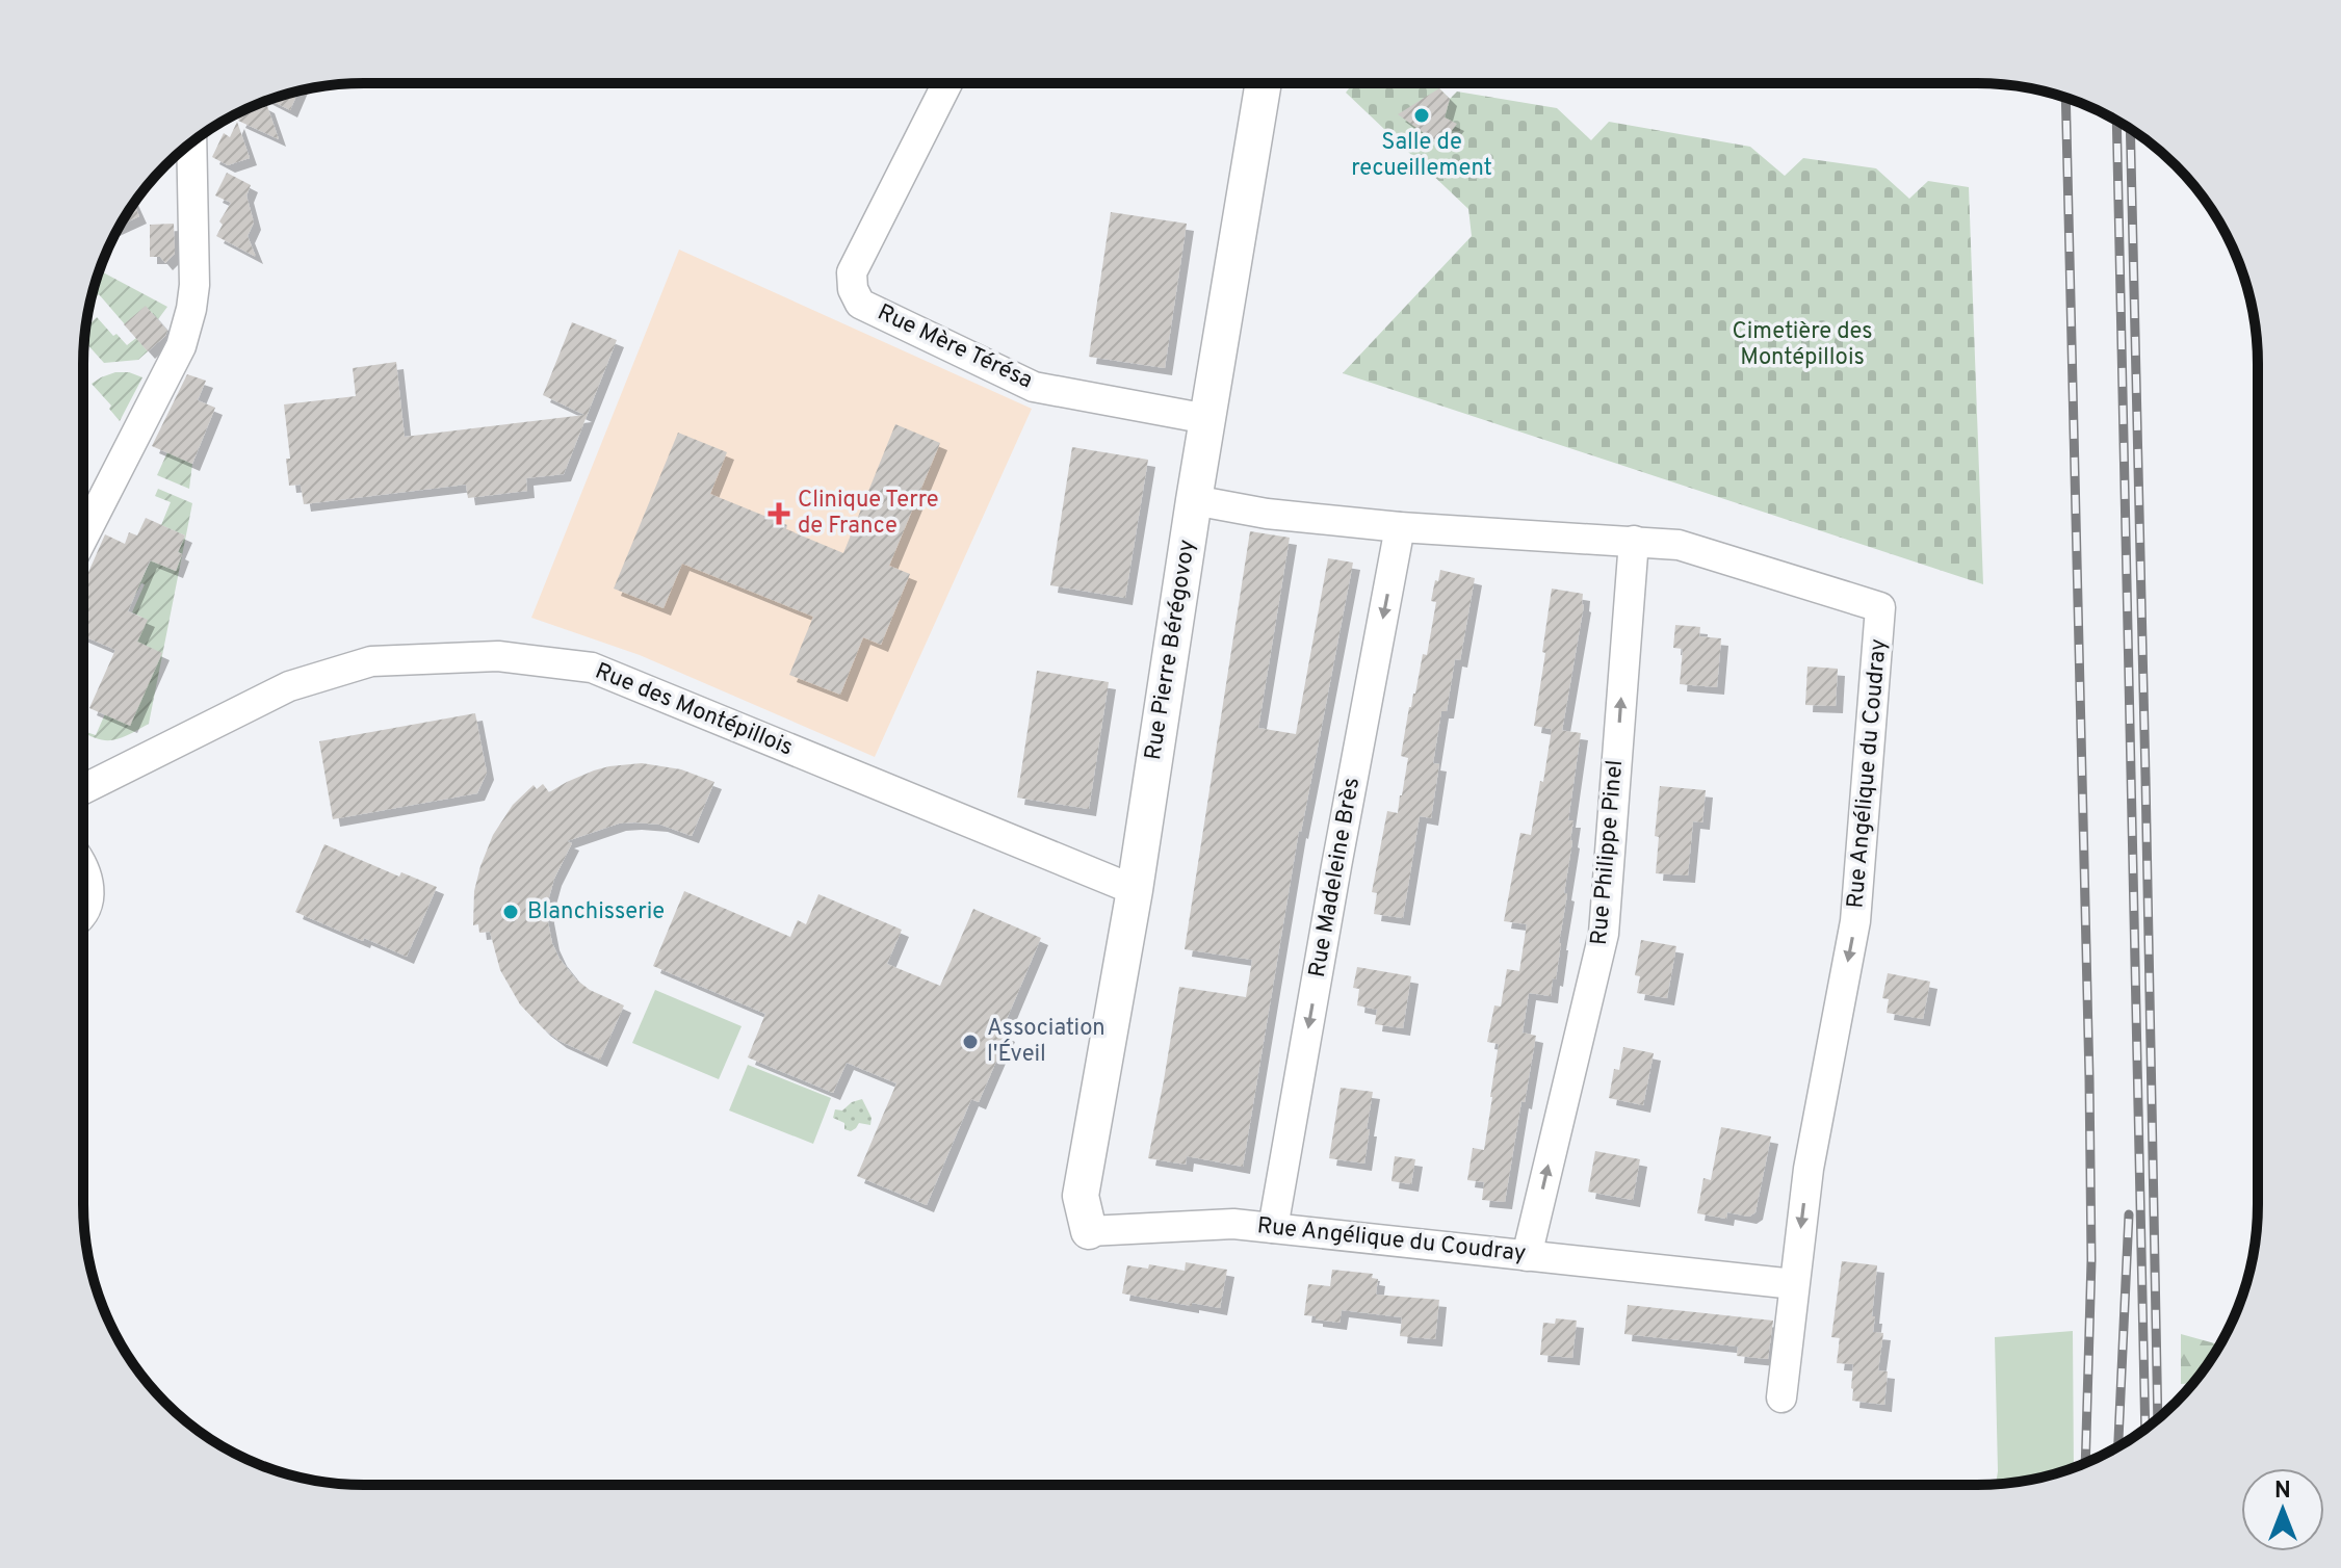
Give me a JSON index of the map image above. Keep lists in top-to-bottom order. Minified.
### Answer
{"streets":{"street":["Rue Mère Térésa","Rue Pierre Bérégovoy","Rue des Montépillois","Rue Angélique du Coudray","Rue Philippe Pinel","Rue Madeleine Brès"]},"crossings":[["Rue Mère Térésa","Rue Pierre Bérégovoy"],["Rue Pierre Bérégovoy","Rue des Montépillois"],["Rue Pierre Bérégovoy","Rue Angélique du Coudray"],["Rue Angélique du Coudray","Rue Philippe Pinel"],["Rue Angélique du Coudray","Rue Madeleine Brès"]],"one_way":["Rue Philippe Pinel","Rue Madeleine Brès"],"parks":["Cimetière des Montépillois"],"places":{"other":["Salle de recueillement","Blanchisserie","Association l'Éveil"],"health":["Clinique Terre de France"]},"north":"top"}
